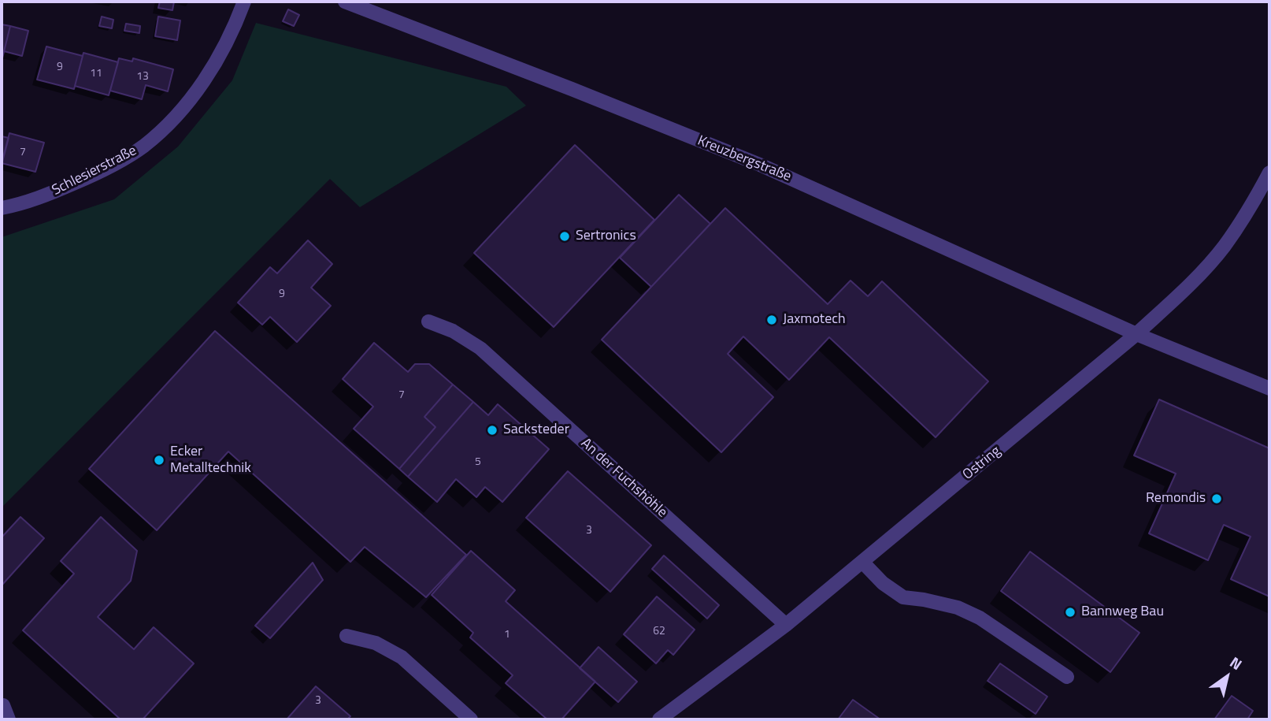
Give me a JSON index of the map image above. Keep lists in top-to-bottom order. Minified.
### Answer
{"streets":{"street":["Kreuzbergstraße","Schlesierstraße","Ostring","An der Fuchshöhle"]},"crossings":[["Kreuzbergstraße","Ostring"],["Ostring","An der Fuchshöhle"]],"places":["Sertronics","Jaxmotech","Sacksteder","Ecker Metalltechnik","Remondis","Bannweg Bau"],"house_numbers":["9","11","13","7","9","7","5","3","62","1","3"],"north":"top right"}
